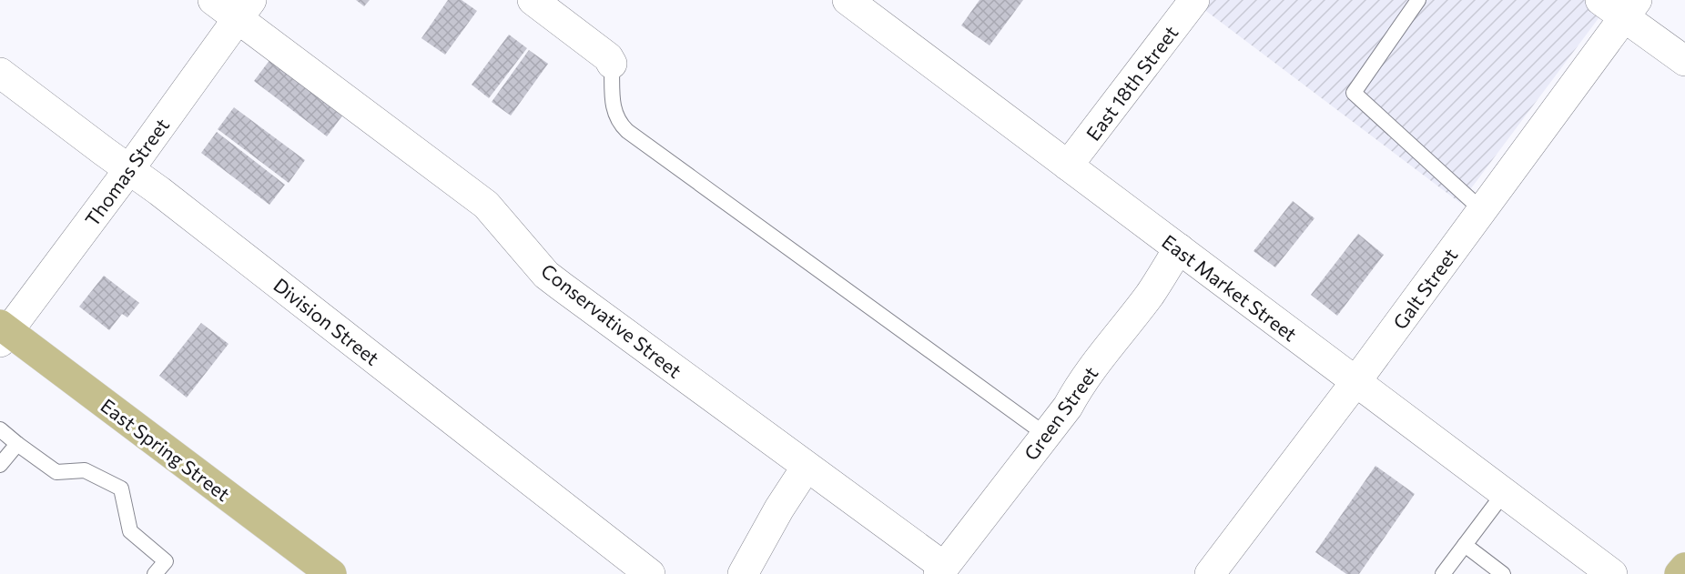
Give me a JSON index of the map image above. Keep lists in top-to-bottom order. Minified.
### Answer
{"streets":{"main road":["East Spring Street"],"street":["East 18th Street","Thomas Street","East Market Street","Galt Street","Conservative Street","Division Street","Green Street"]},"crossings":[["East 18th Street","East Market Street"],["Thomas Street","Conservative Street"],["Thomas Street","Division Street"],["Thomas Street","East Spring Street"],["East Market Street","Galt Street"],["East Market Street","Green Street"],["Conservative Street","Green Street"]]}
